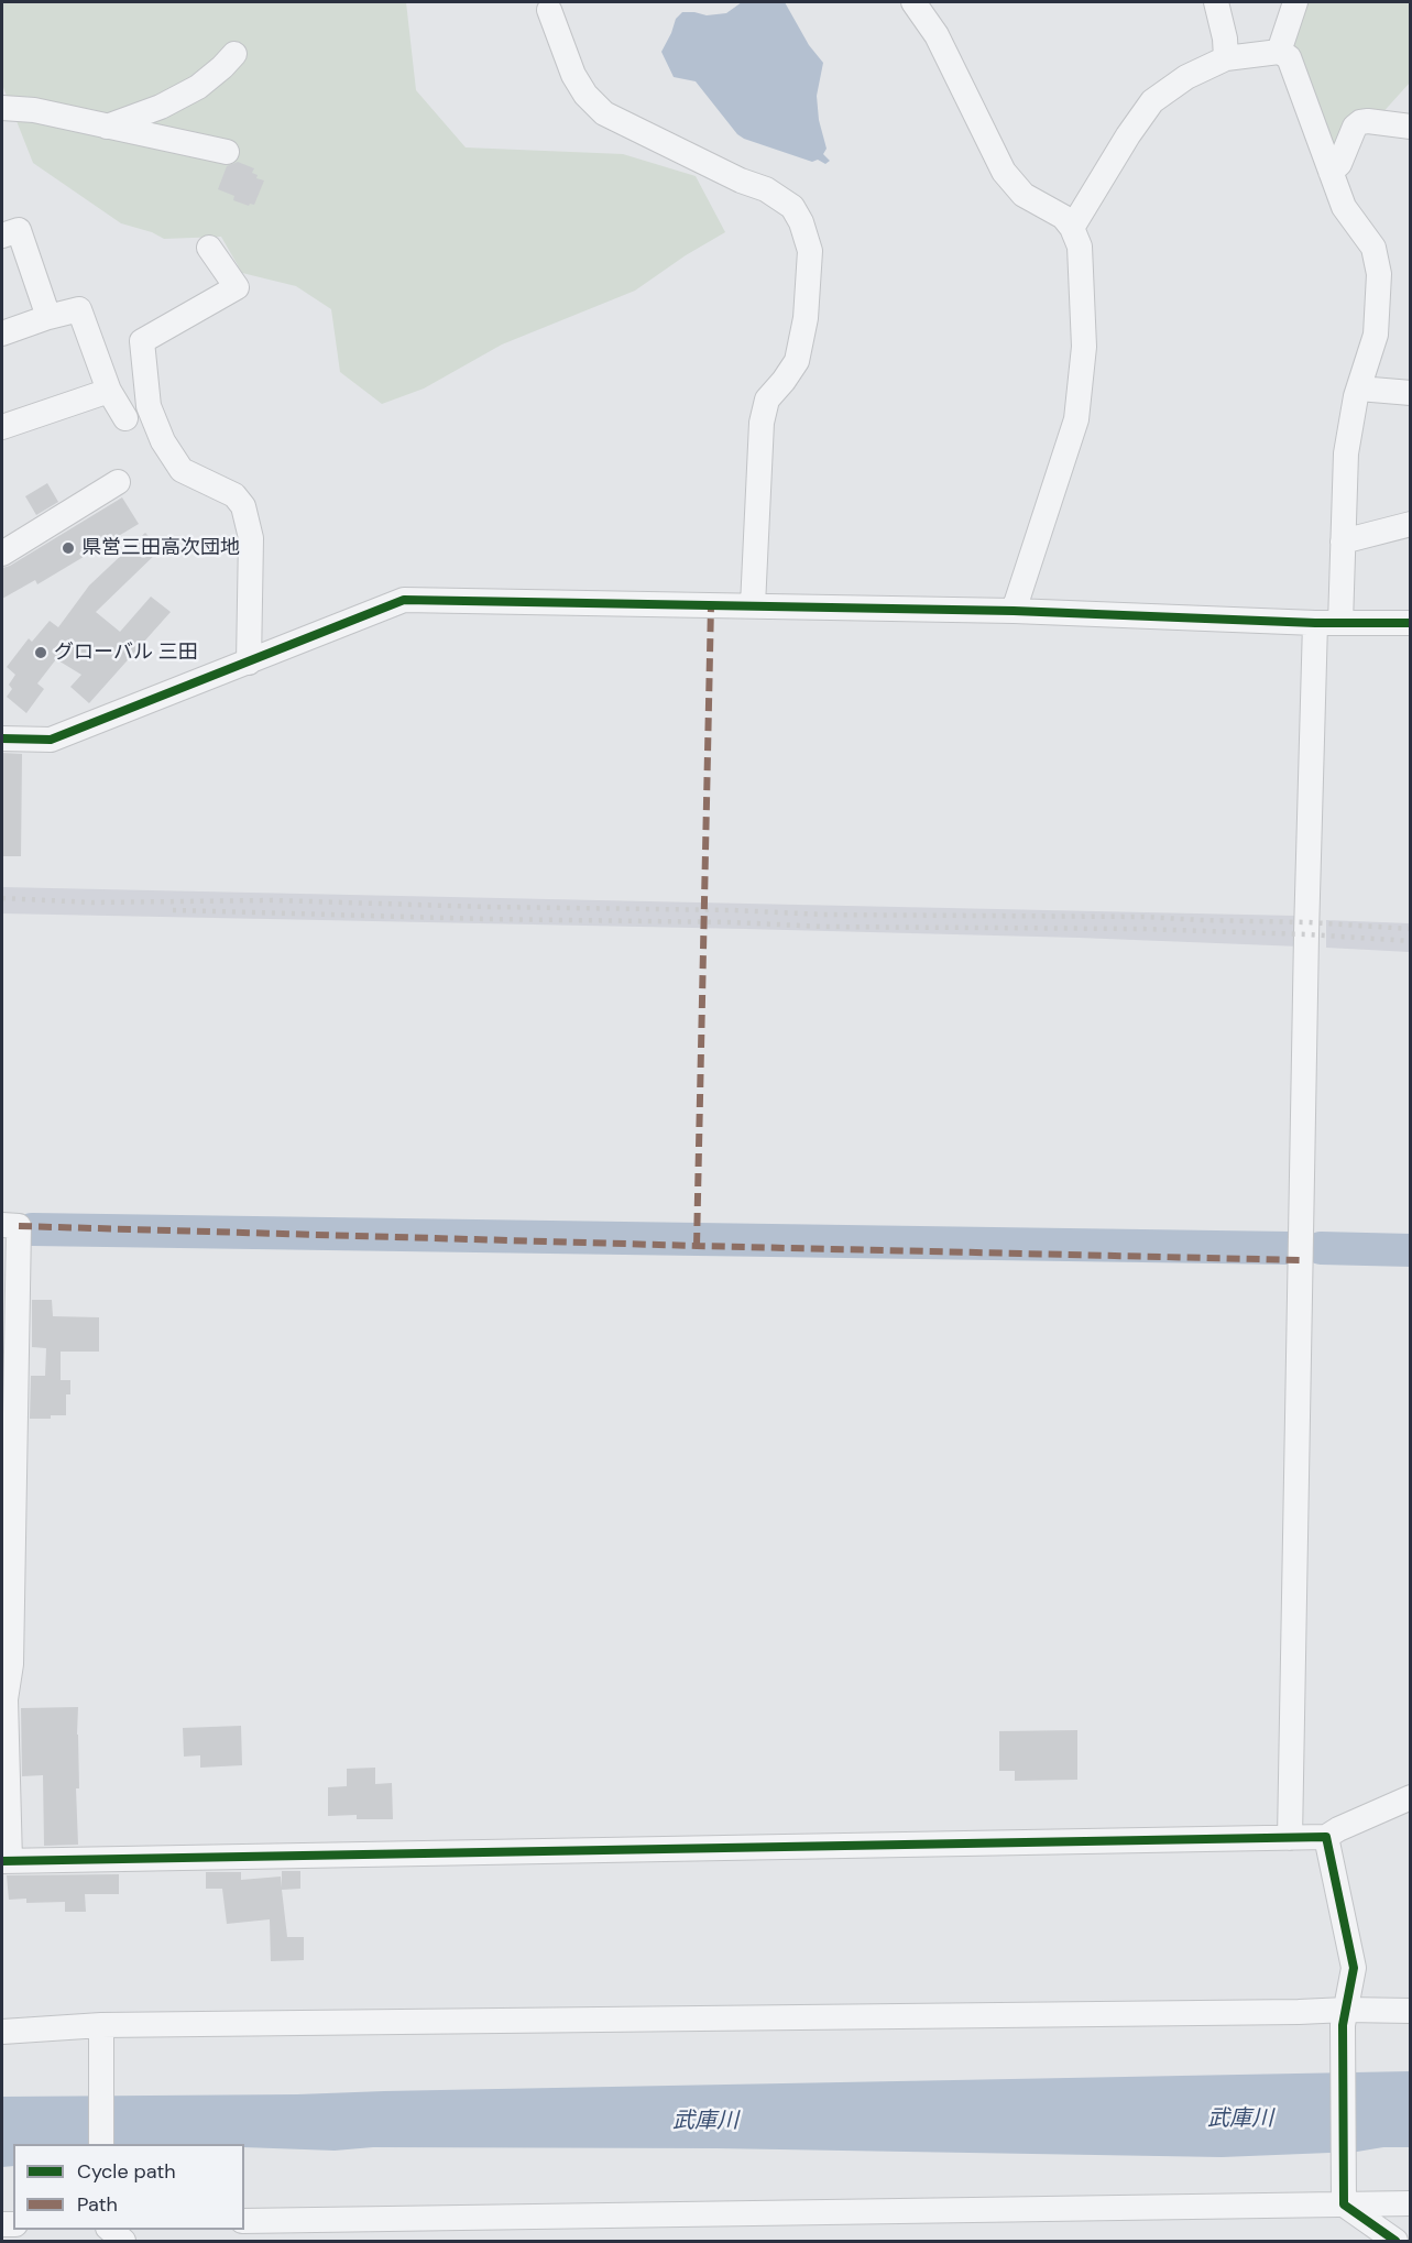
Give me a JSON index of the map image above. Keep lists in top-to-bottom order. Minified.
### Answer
{"water":["武庫川"],"places":["県営三田高次団地","グローバル 三田"],"legend":["Cycle path","Path"]}
